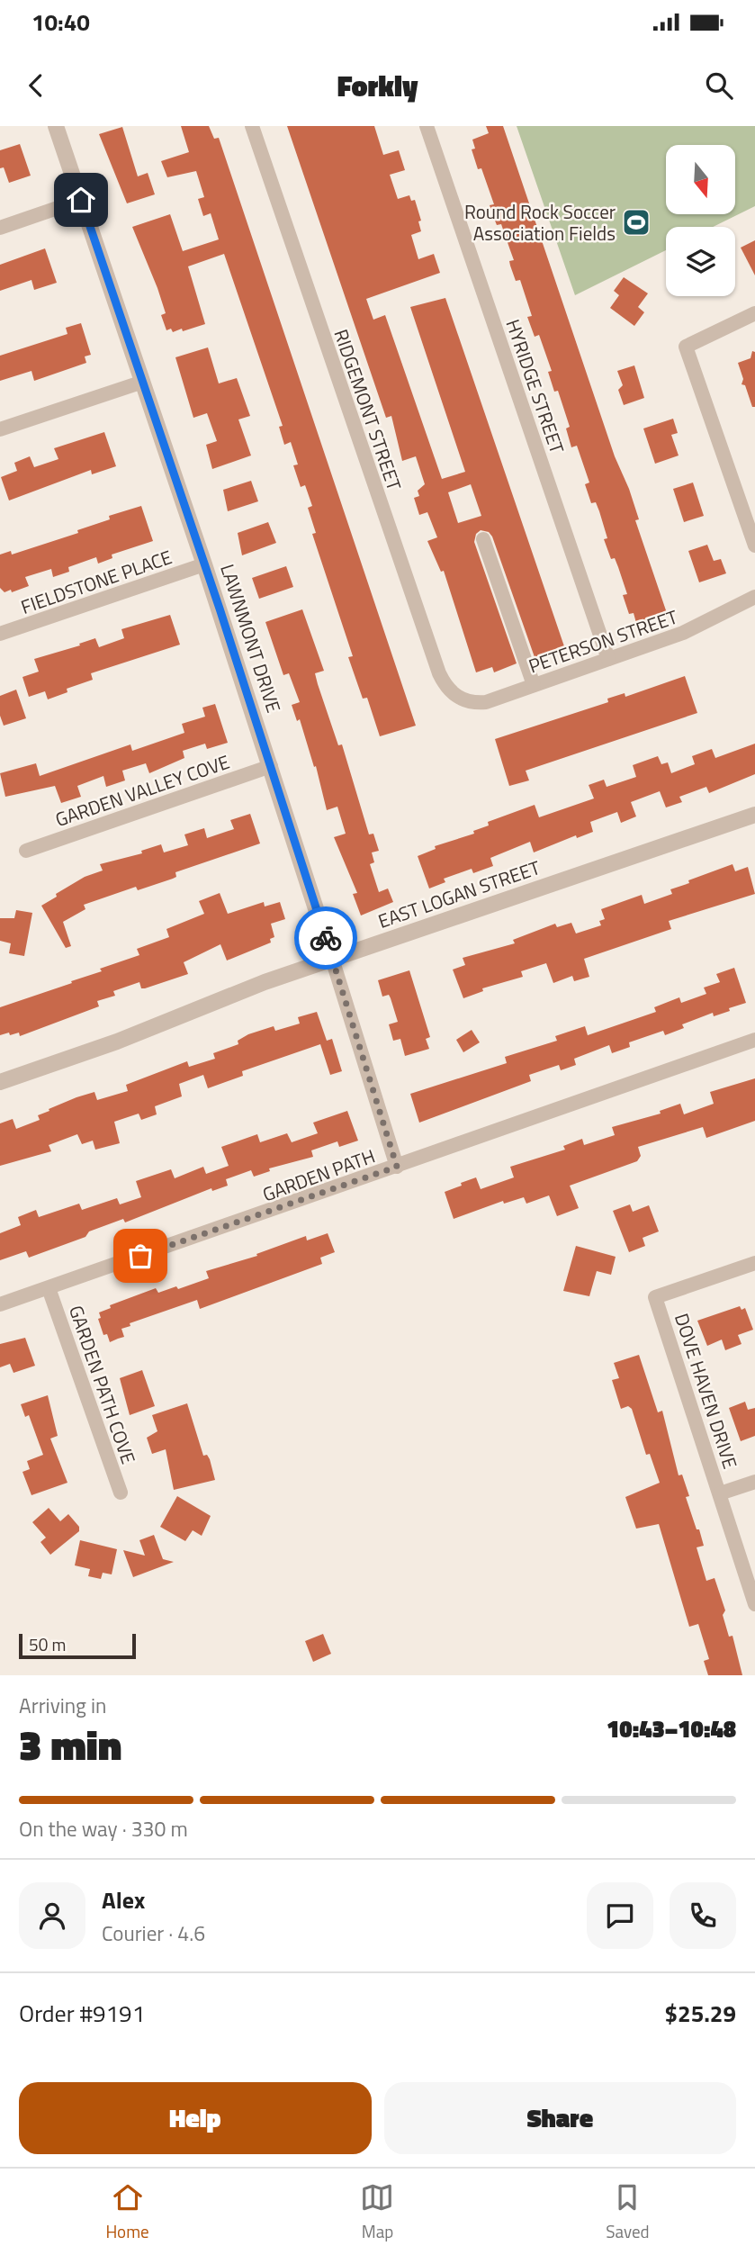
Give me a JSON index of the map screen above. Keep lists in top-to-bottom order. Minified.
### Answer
{"streets":{"street":["HYRIDGE STREET","RIDGEMONT STREET","FIELDSTONE PLACE","LAWNMONT DRIVE","PETERSON STREET","GARDEN VALLEY COVE","EAST LOGAN STREET","GARDEN PATH","GARDEN PATH COVE","DOVE HAVEN DRIVE"]},"crossings":[["HYRIDGE STREET","PETERSON STREET"],["RIDGEMONT STREET","PETERSON STREET"],["FIELDSTONE PLACE","LAWNMONT DRIVE"],["LAWNMONT DRIVE","GARDEN VALLEY COVE"],["LAWNMONT DRIVE","EAST LOGAN STREET"],["LAWNMONT DRIVE","GARDEN PATH"],["GARDEN PATH","GARDEN PATH COVE"]],"places":{"sports":["Round Rock Soccer Association Fields"]},"scale_bar":"50 m","north":"bottom","page":{"status":"10:40","header":"Forkly","scale":"50 m","heading":["3 min","Arriving in","10:43–10:48"],"panel":["Alex","Courier · 4.6","Order #9191","$25.29"],"bar":"On the way · 330 m","buttons":["Help","Share"],"tabs":["Home","Map","Saved"]}}
